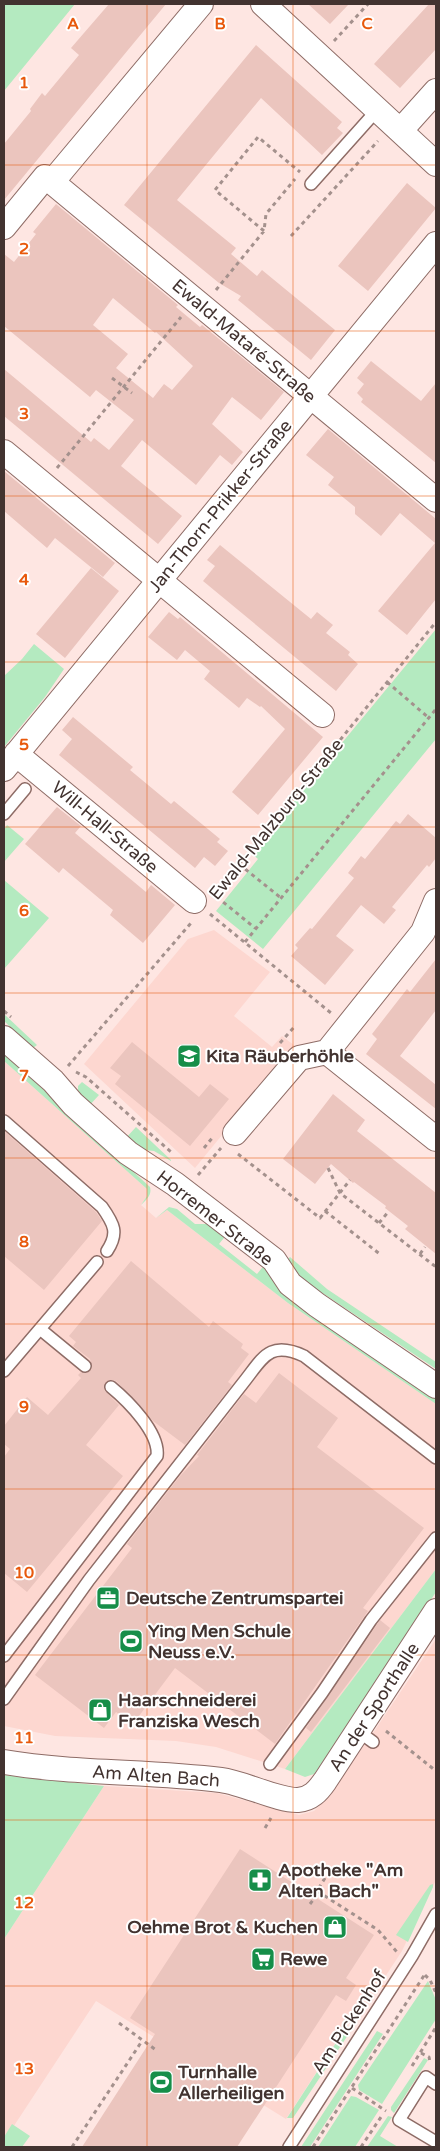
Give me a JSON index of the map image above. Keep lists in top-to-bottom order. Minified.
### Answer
{"streets":{"street":["Ewald-Mataré-Straße","Jan-Thorn-Prikker-Straße","Ewald-Malzburg-Straße","Will-Hall-Straße","Horremer Straße","An der Sporthalle","Am Alten Bach"],"lane":["Am Pickenhof"]},"crossings":[["Ewald-Mataré-Straße","Jan-Thorn-Prikker-Straße"],["Jan-Thorn-Prikker-Straße","Ewald-Malzburg-Straße"],["Jan-Thorn-Prikker-Straße","Will-Hall-Straße"],["Ewald-Malzburg-Straße","Will-Hall-Straße"],["Ewald-Malzburg-Straße","Horremer Straße"],["An der Sporthalle","Am Alten Bach"]],"places":{"school or university":["Kita Räuberhöhle"],"office":["Deutsche Zentrumspartei"],"sports":["Ying Men Schule Neuss e.V.","Turnhalle Allerheiligen"],"shop":["Haarschneiderei Franziska Wesch","Oehme Brot & Kuchen"],"pharmacy":["Apotheke \"Am Alten Bach\""],"supermarket":["Rewe"]},"grid":{"columns":["A","B","C"],"rows":["1","2","3","4","5","6","7","8","9","10","11","12","13"]}}
